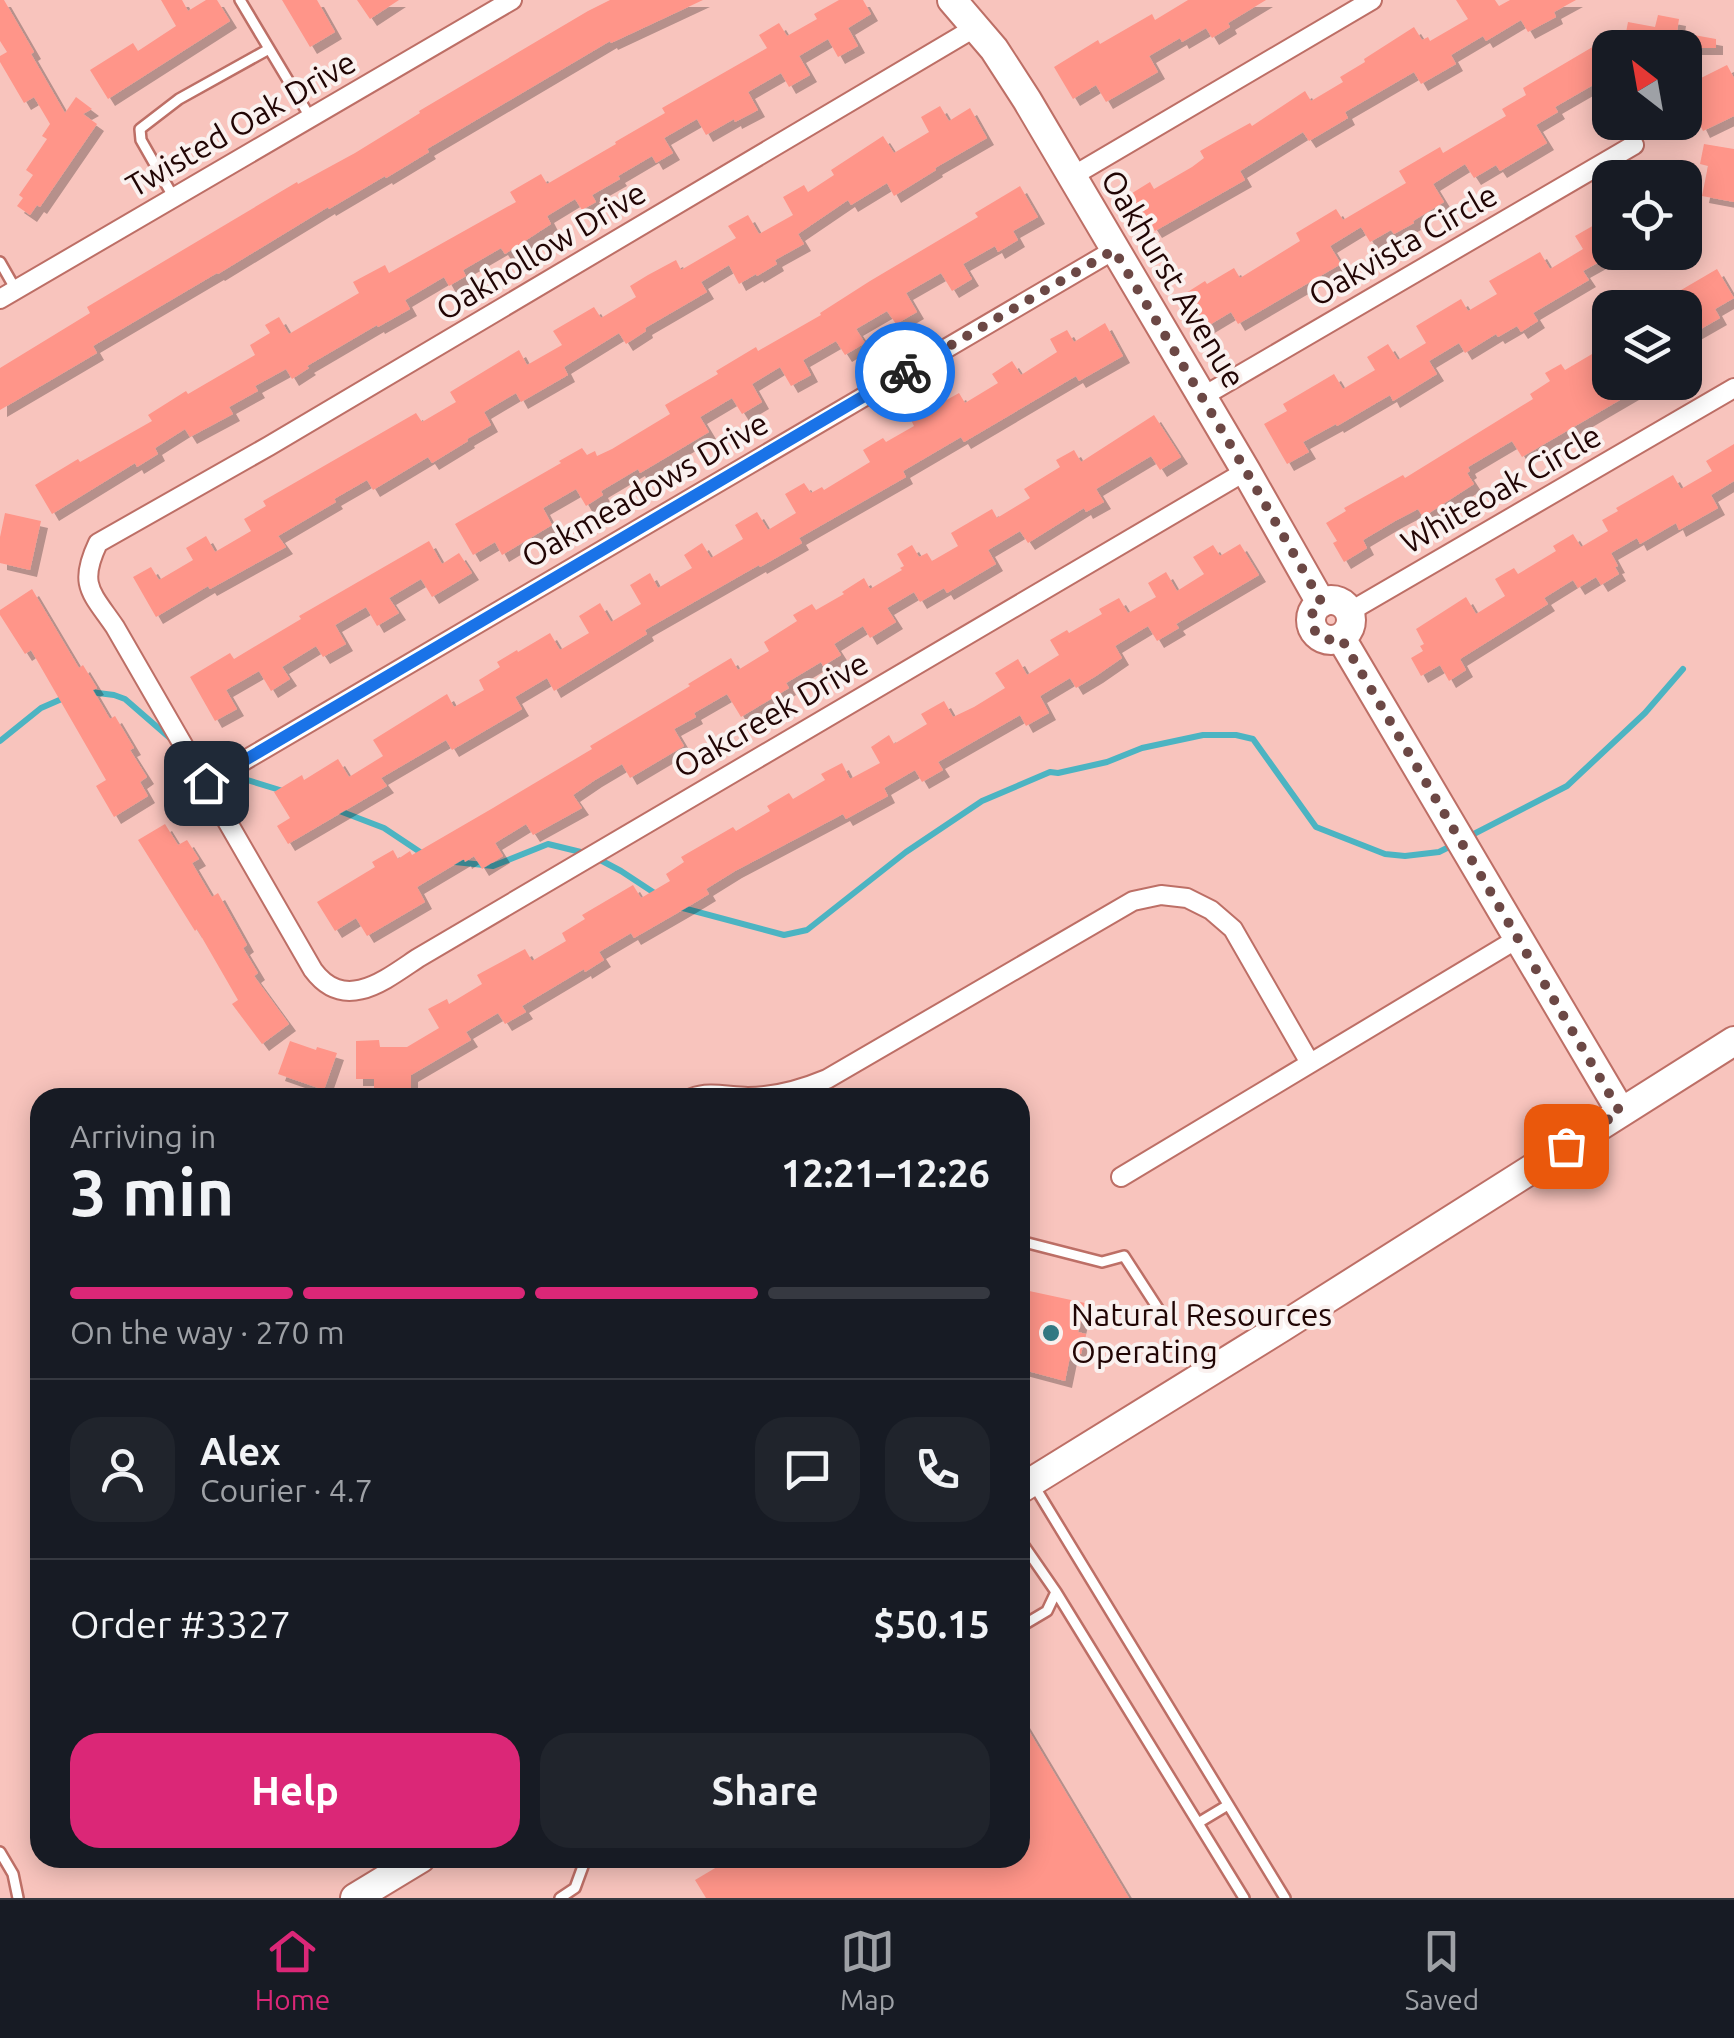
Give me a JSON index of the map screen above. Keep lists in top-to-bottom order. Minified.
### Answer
{"streets":{"street":["Twisted Oak Drive","Oakvista Circle","Oakhollow Drive","Oakhurst Avenue","Whiteoak Circle","Oakmeadows Drive","Oakcreek Drive"]},"crossings":[["Oakvista Circle","Oakhurst Avenue"],["Oakhollow Drive","Oakhurst Avenue"],["Oakhollow Drive","Oakmeadows Drive"],["Oakhollow Drive","Oakcreek Drive"],["Oakhurst Avenue","Whiteoak Circle"],["Oakhurst Avenue","Oakmeadows Drive"],["Oakhurst Avenue","Oakcreek Drive"]],"places":["Natural Resources Operating"],"north":"top left","page":{"heading":["3 min","Arriving in","12:21–12:26"],"panel":["Alex","Courier · 4.7","Order #3327","$50.15"],"bar":"On the way · 270 m","buttons":["Help","Share"],"tabs":["Home","Map","Saved"]}}
